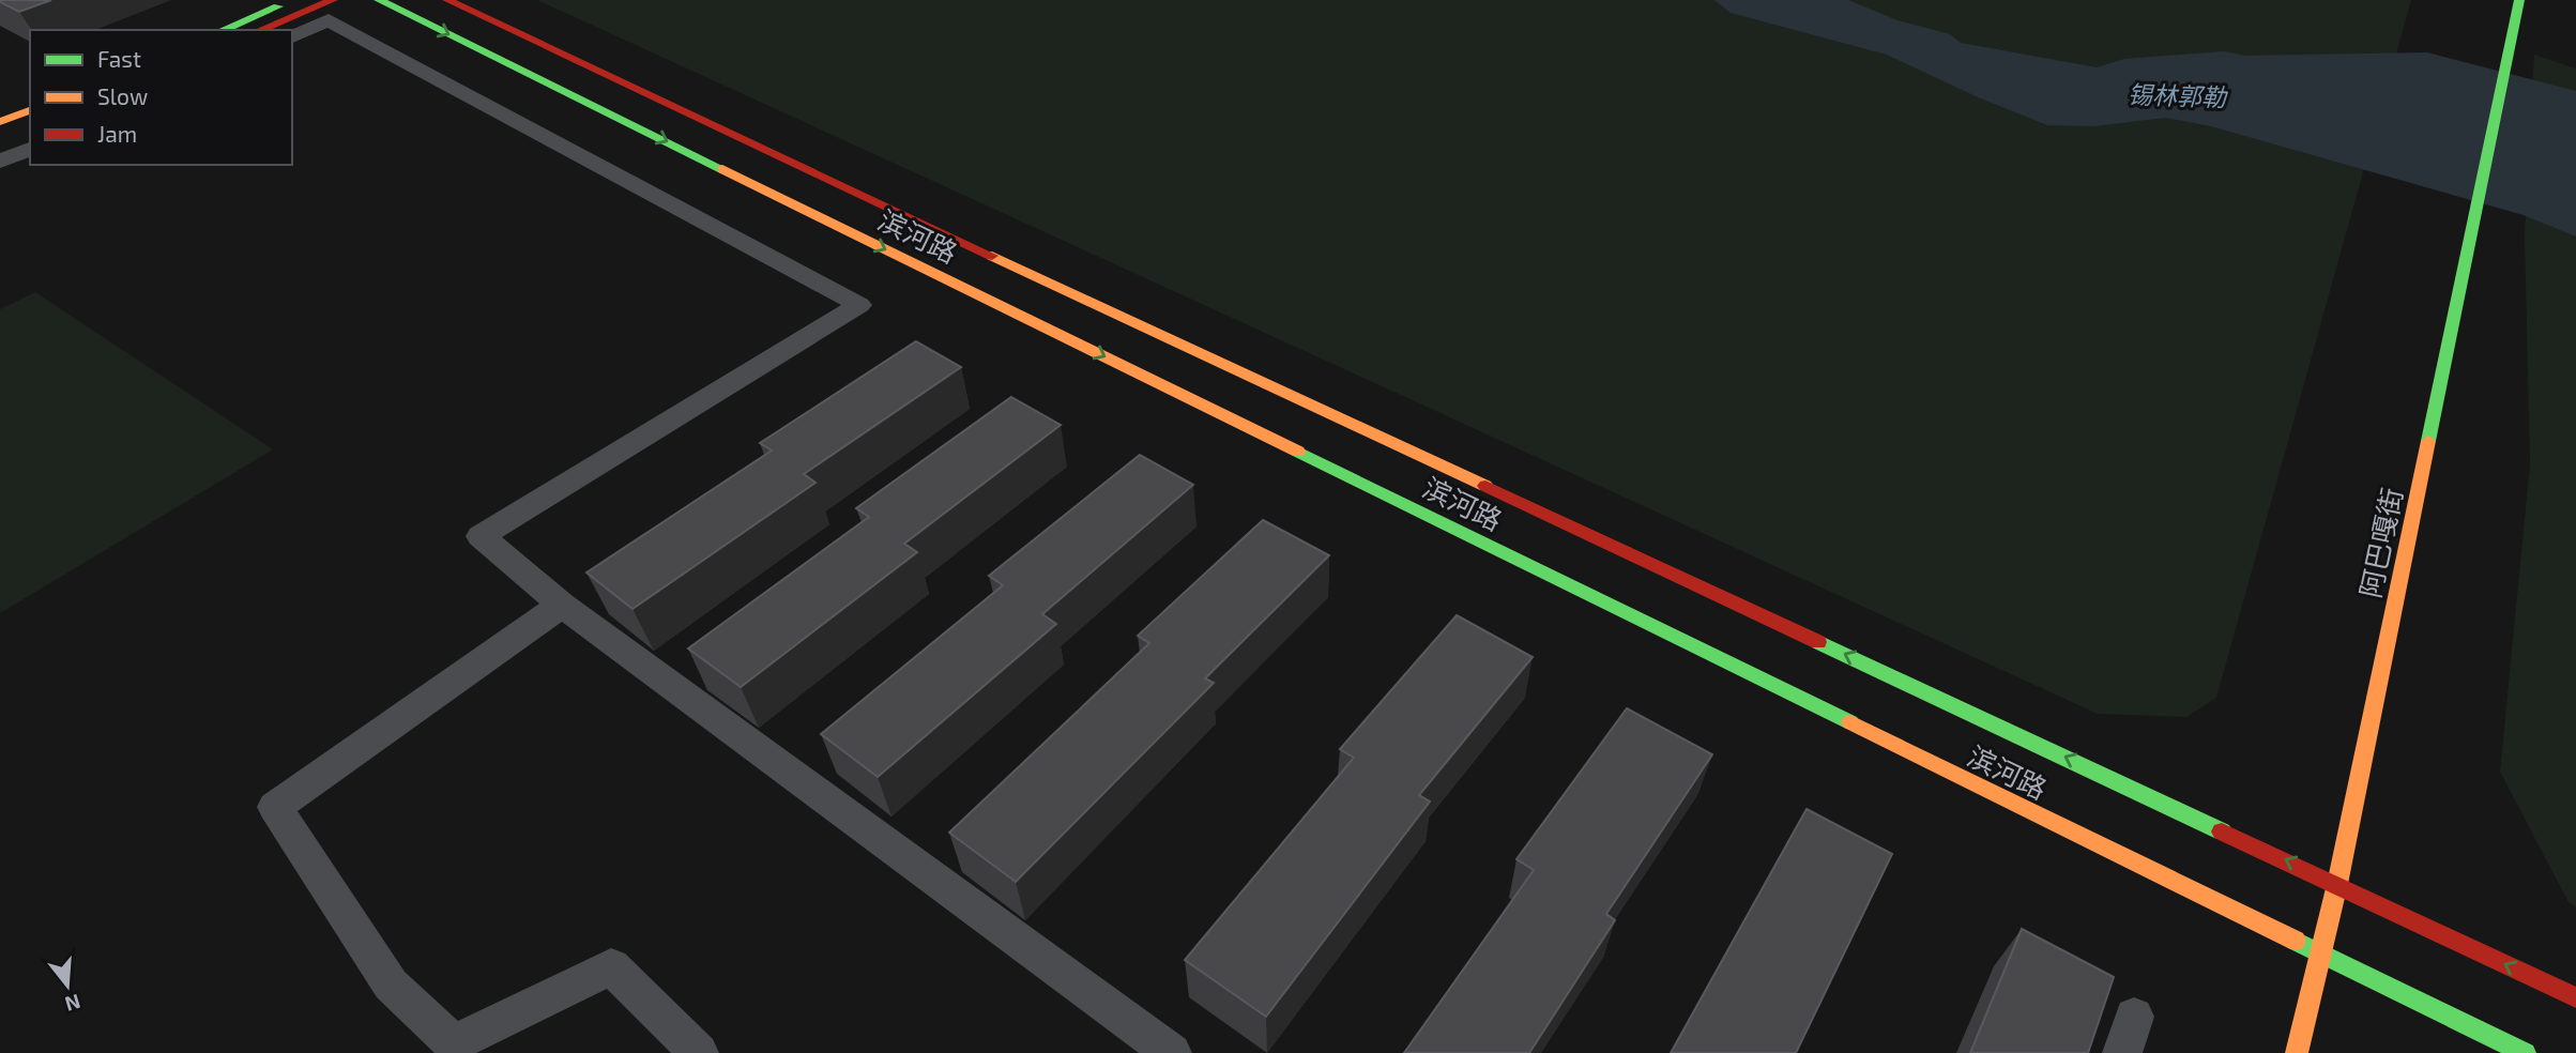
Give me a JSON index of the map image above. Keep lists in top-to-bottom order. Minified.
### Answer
{"streets":{"main road":["滨河路","阿巴嘎街"]},"crossings":[["滨河路","阿巴嘎街"]],"water":["锡林郭勒"],"legend":["Fast","Slow","Jam"],"north":"bottom"}
